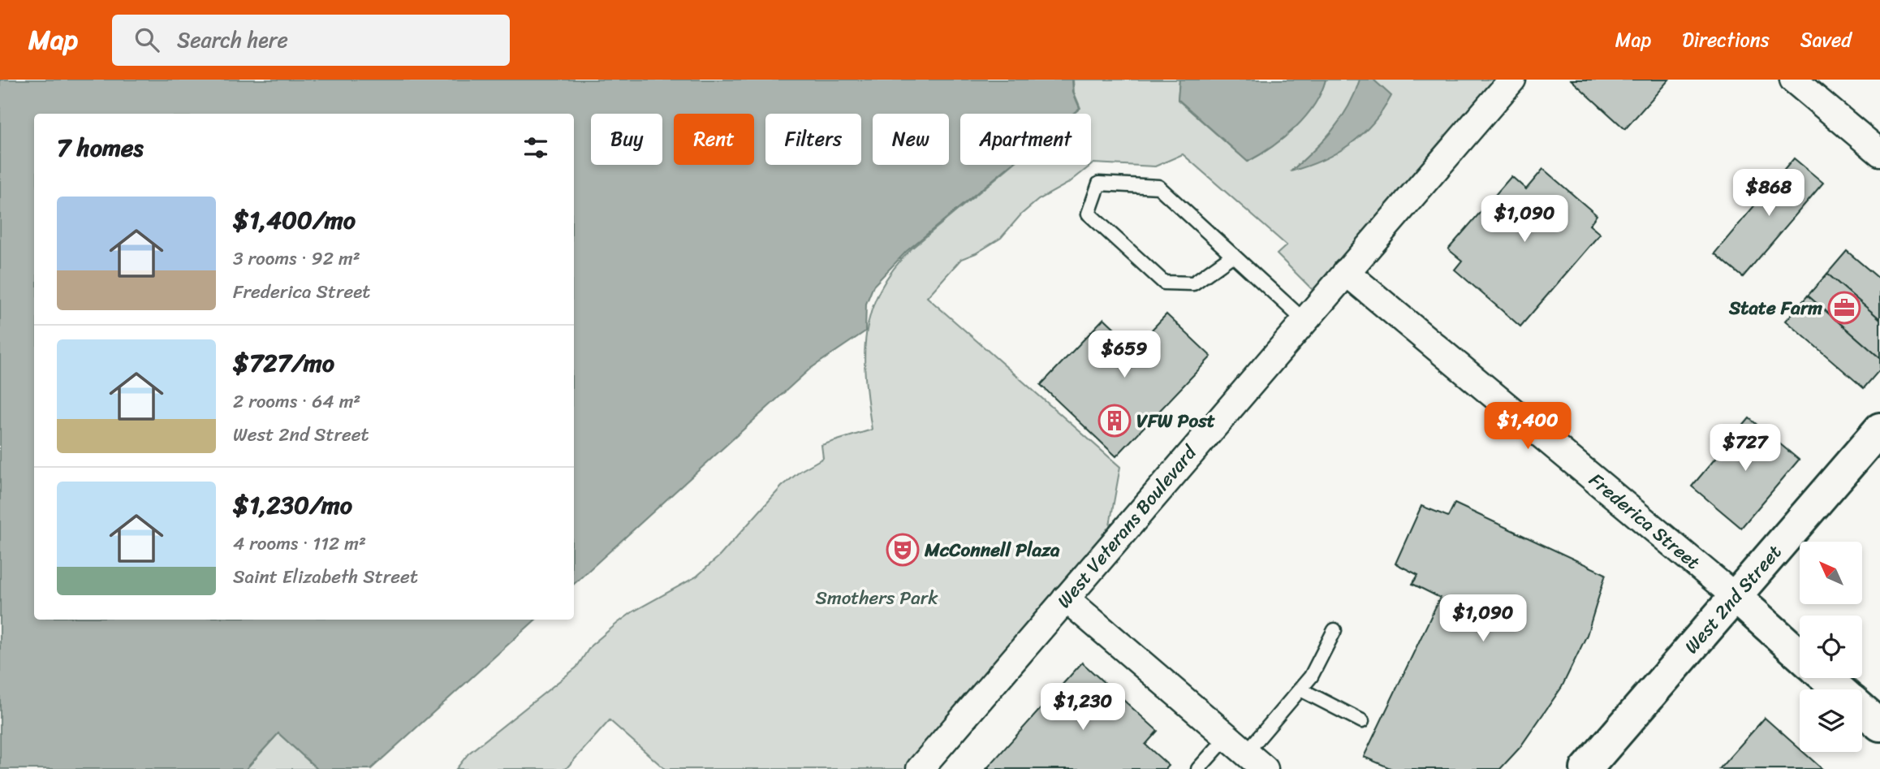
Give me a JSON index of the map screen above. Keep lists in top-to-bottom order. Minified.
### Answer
{"streets":{"main road":["Frederica Street","West 2nd Street"],"street":["West Veterans Boulevard"]},"crossings":[["Frederica Street","West Veterans Boulevard"],["Frederica Street","West 2nd Street"]],"parks":["Smothers Park"],"places":{"office":["State Farm"],"building":["VFW Post"],"theatre":["McConnell Plaza"]},"north":"top left","page":{"header":"Map","search":"Search here","nav":["Map","Directions","Saved"],"chip":["Buy","Rent","Filters","New","Apartment"],"heading":"7 homes","price":["$868","$1,090","$659","$1,400","$727","$1,090","$1,230"],"list":[{"name":"$1,400/mo","note":"3 rooms · 92 m² · Frederica Street"},{"name":"$727/mo","note":"2 rooms · 64 m² · West 2nd Street"},{"name":"$1,230/mo","note":"4 rooms · 112 m² · Saint Elizabeth Street"}]}}
